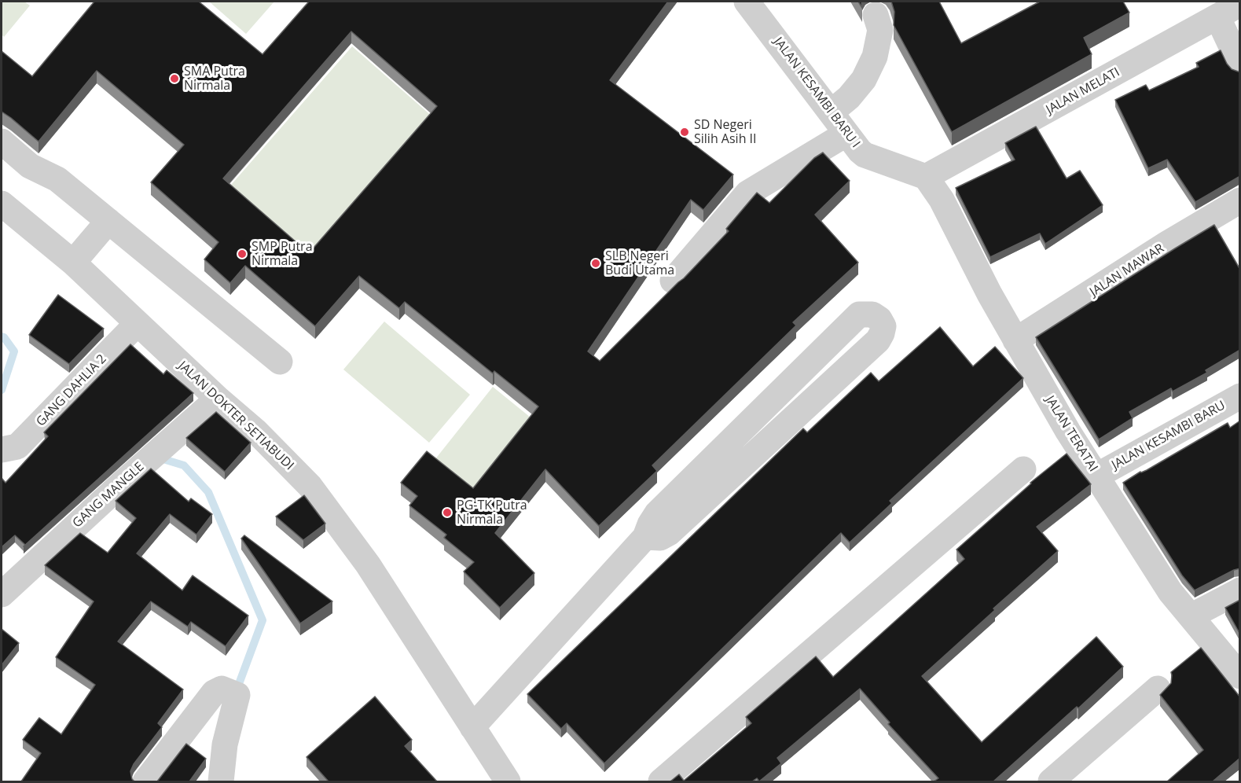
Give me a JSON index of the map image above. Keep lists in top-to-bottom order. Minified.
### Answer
{"streets":{"street":["JALAN MELATI","JALAN KESAMBI BARU I","JALAN MAWAR","GANG DAHLIA 2","JALAN DOKTER SETIABUDI","JALAN TERATAI","JALAN KESAMBI BARU","GANG MANGLE"]},"crossings":[["JALAN MELATI","JALAN KESAMBI BARU I"],["JALAN MELATI","JALAN TERATAI"],["JALAN KESAMBI BARU I","JALAN TERATAI"],["JALAN MAWAR","JALAN TERATAI"],["GANG DAHLIA 2","JALAN DOKTER SETIABUDI"],["JALAN DOKTER SETIABUDI","GANG MANGLE"],["JALAN TERATAI","JALAN KESAMBI BARU"]],"places":["SMA Putra Nirmala","SD Negeri Silih Asih II","SMP Putra Nirmala","SLB Negeri Budi Utama","PG-TK Putra Nirmala"]}
